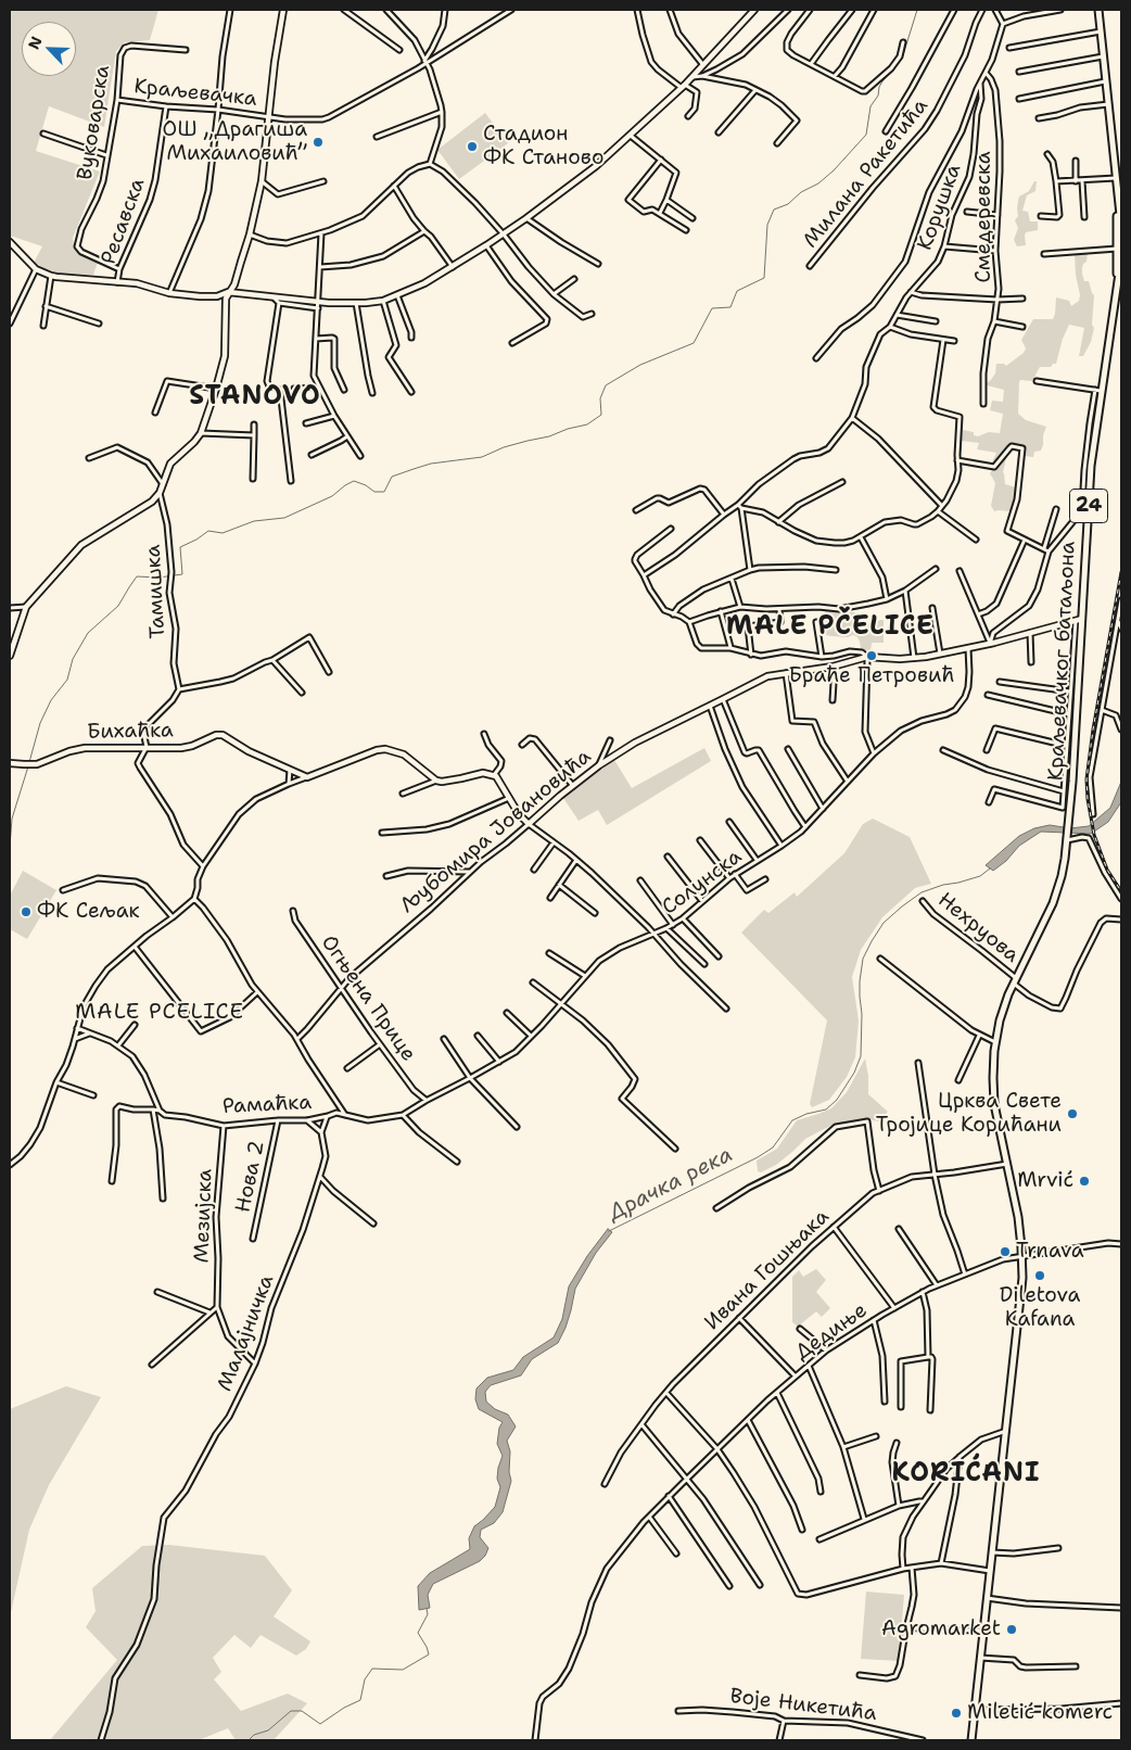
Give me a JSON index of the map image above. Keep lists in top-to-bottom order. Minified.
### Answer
{"streets":{"main road":["24","Краљевачког батаљона"],"street":["Краљевачка","Вуковарска","Милана Ракетића","Корушка","Смедеревска","Ресавска","Тамишка","Бихаћка","Љубомира Јовановића","Солунска","Нехруова","Огњена Прице","Рамаћка","Нова 2","Мезијска","Ивана Гошњака","Дедиње","Малајничка","Воје Никетића"]},"crossings":[["Краљевачка","Вуковарска"],["Краљевачка","Ресавска"],["Вуковарска","Ресавска"],["24","Краљевачког батаљона"],["24","Нехруова"],["24","Ивана Гошњака"],["24","Дедиње"],["Краљевачког батаљона","Љубомира Јовановића"],["Љубомира Јовановића","Солунска"],["Љубомира Јовановића","Огњена Прице"],["Солунска","Огњена Прице"],["Солунска","Рамаћка"],["Рамаћка","Нова 2"],["Рамаћка","Мезијска"],["Мезијска","Малајничка"]],"districts":["STANOVO","MALE PČELICE","MALE PCELICE","KORIĆANI"],"water":["Драчка река"],"places":["ОШ „Драгиша Михаиловић”","Стадион ФК Станово","Браће Петровић","ФК Сељак","Црква Свете Тројице Корићани","Mrvić","Trnava","Diletova Kafana","Agromarket","Miletić komerc"],"north":"top left"}
